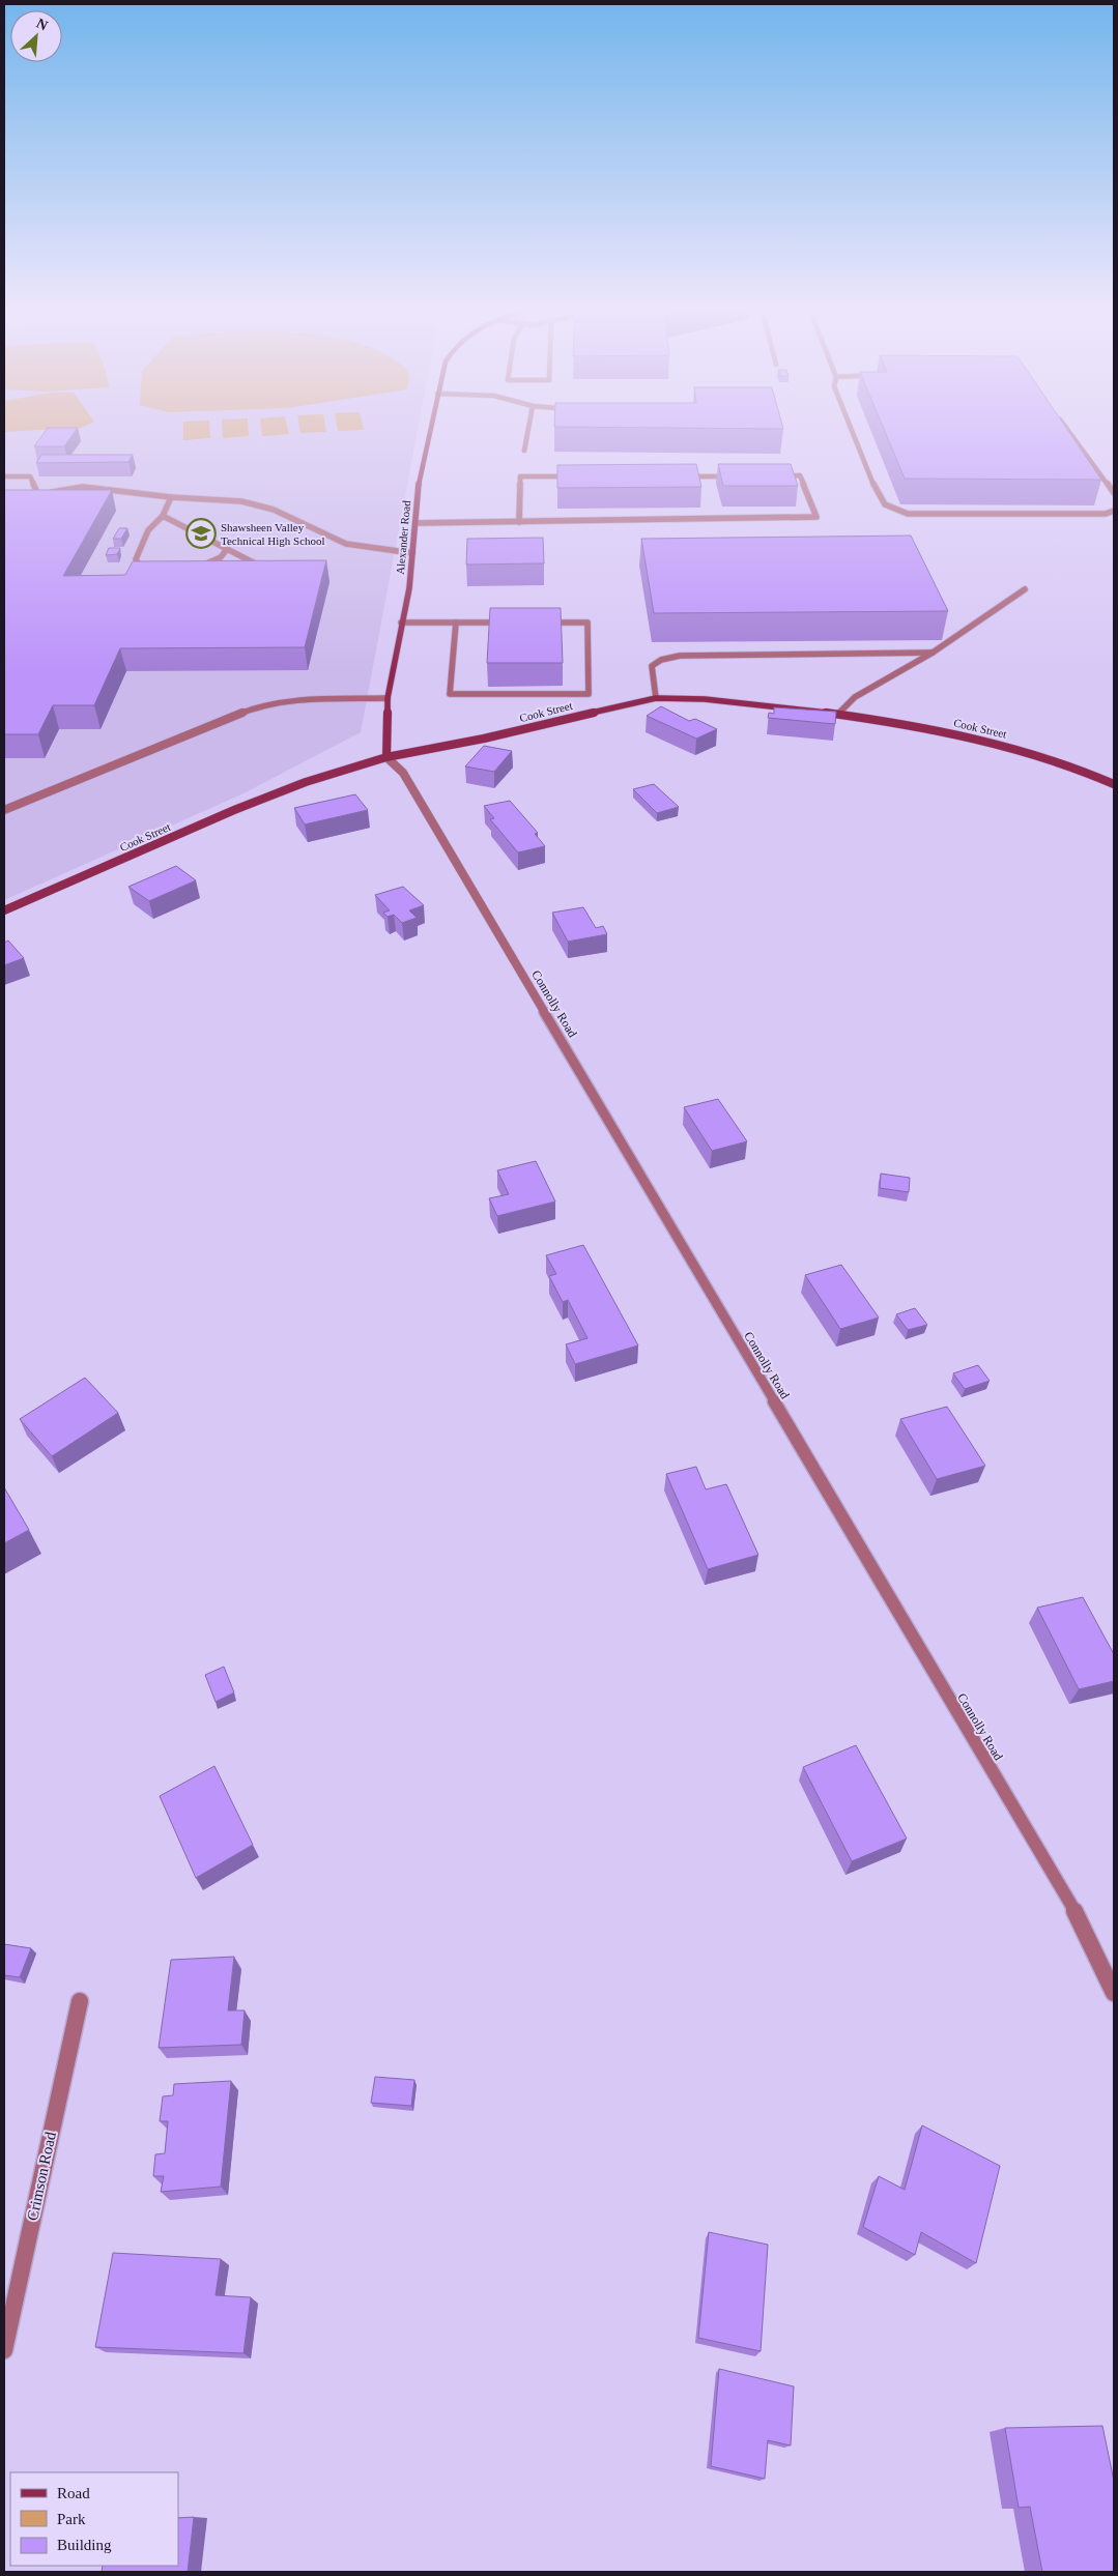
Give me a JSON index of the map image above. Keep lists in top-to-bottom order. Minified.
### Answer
{"streets":{"street":["Alexander Road","Cook Street","Connolly Road","Crimson Road"]},"crossings":[["Alexander Road","Cook Street"],["Alexander Road","Connolly Road"],["Cook Street","Connolly Road"]],"places":{"school or university":["Shawsheen Valley Technical High School"]},"legend":["Road","Park","Building"],"north":"top right"}
